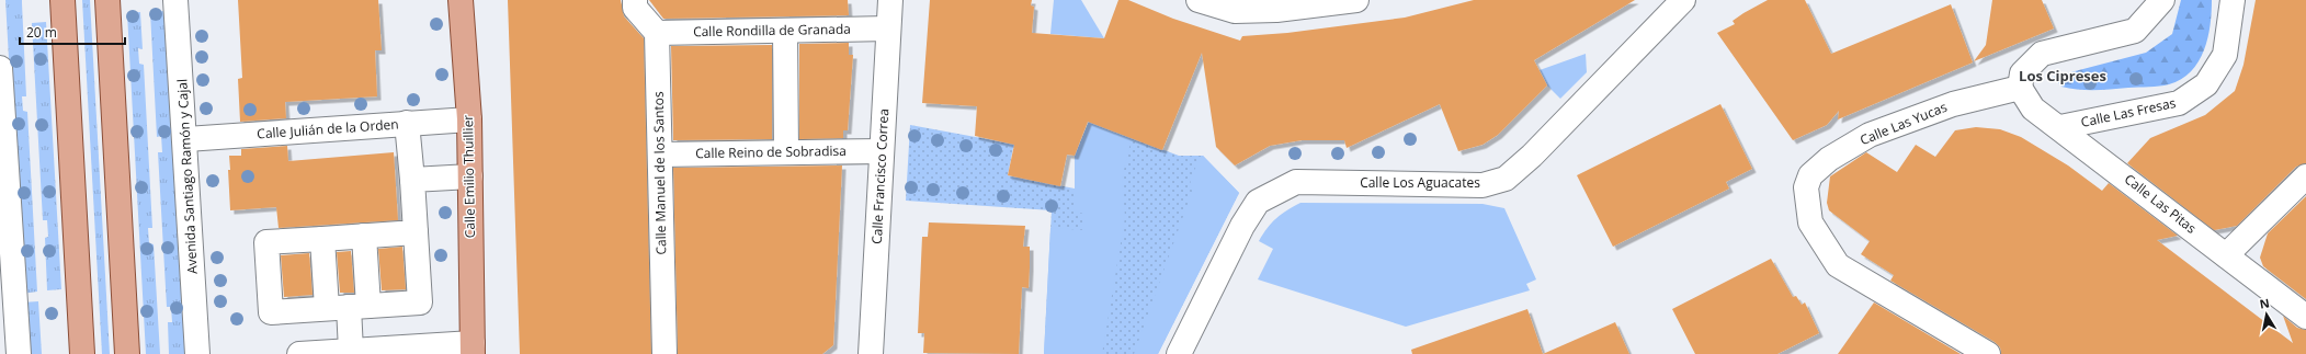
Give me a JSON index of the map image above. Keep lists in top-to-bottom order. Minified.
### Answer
{"streets":{"main road":["Calle Emilio Thuillier"],"street":["Calle Rondilla de Granada","Calle Las Fresas","Calle Las Yucas","Calle Julián de la Orden","Calle Reino de Sobradisa","Calle Manuel de los Santos","Avenida Santiago Ramón y Cajal","Calle Francisco Correa","Calle Los Aguacates","Calle Las Pitas"]},"crossings":[["Calle Rondilla de Granada","Calle Manuel de los Santos"],["Calle Rondilla de Granada","Calle Francisco Correa"],["Calle Las Fresas","Calle Las Pitas"],["Calle Las Yucas","Calle Las Pitas"],["Calle Julián de la Orden","Avenida Santiago Ramón y Cajal"],["Calle Julián de la Orden","Calle Emilio Thuillier"],["Calle Reino de Sobradisa","Calle Manuel de los Santos"],["Calle Reino de Sobradisa","Calle Francisco Correa"]],"districts":["Los Cipreses"],"scale_bar":"20 m","north":"top"}
